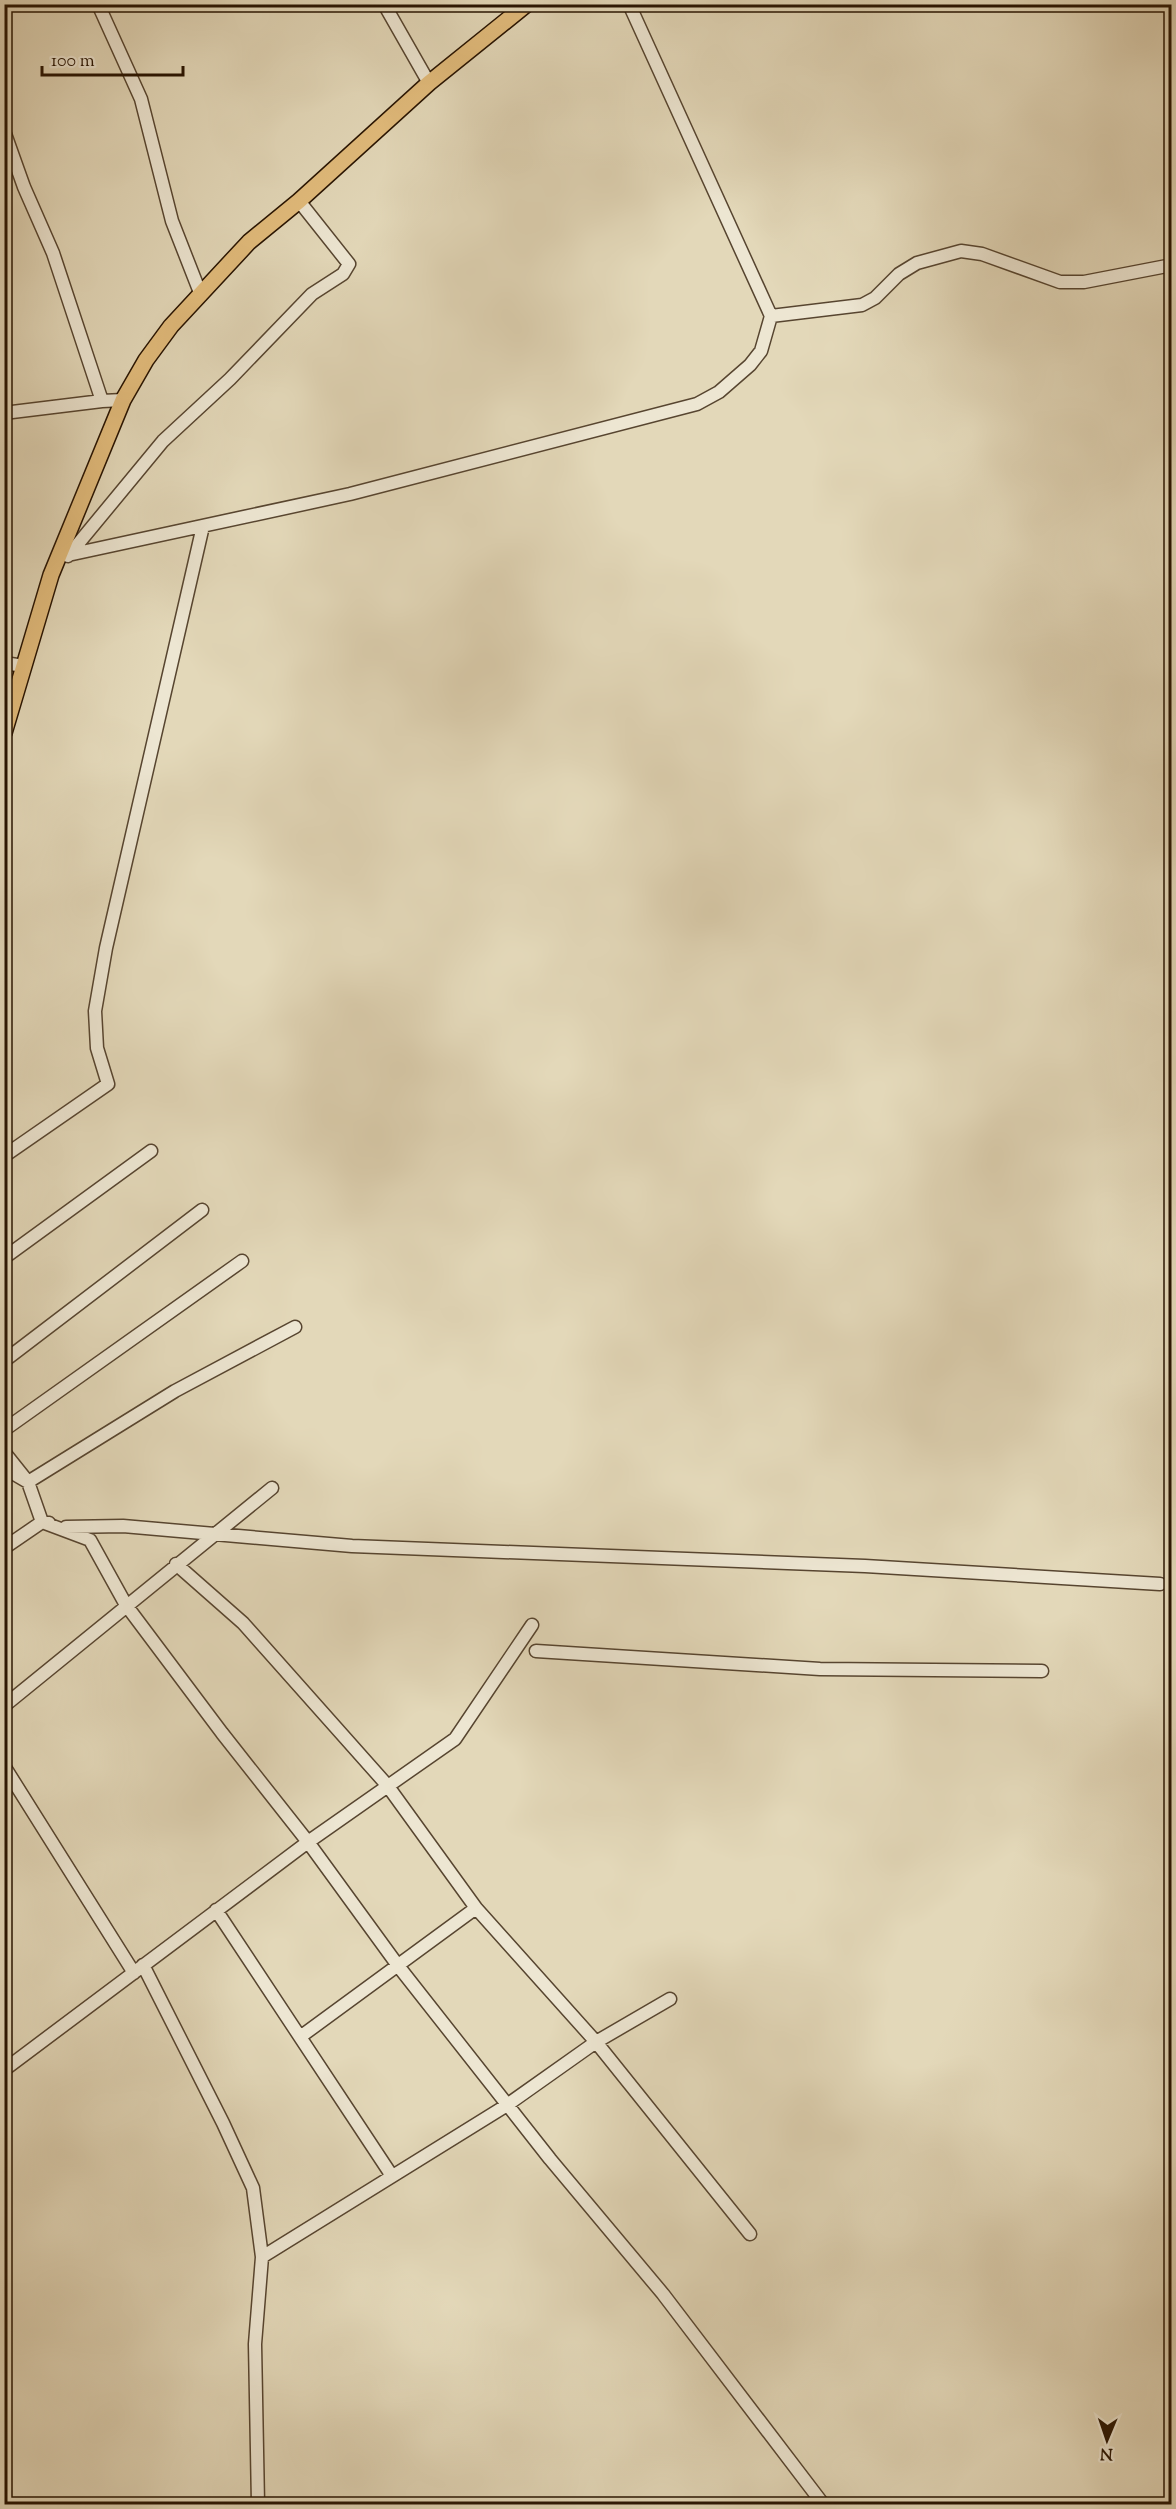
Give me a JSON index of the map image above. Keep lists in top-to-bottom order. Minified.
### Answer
{"scale_bar":"100 m","north":"bottom"}
